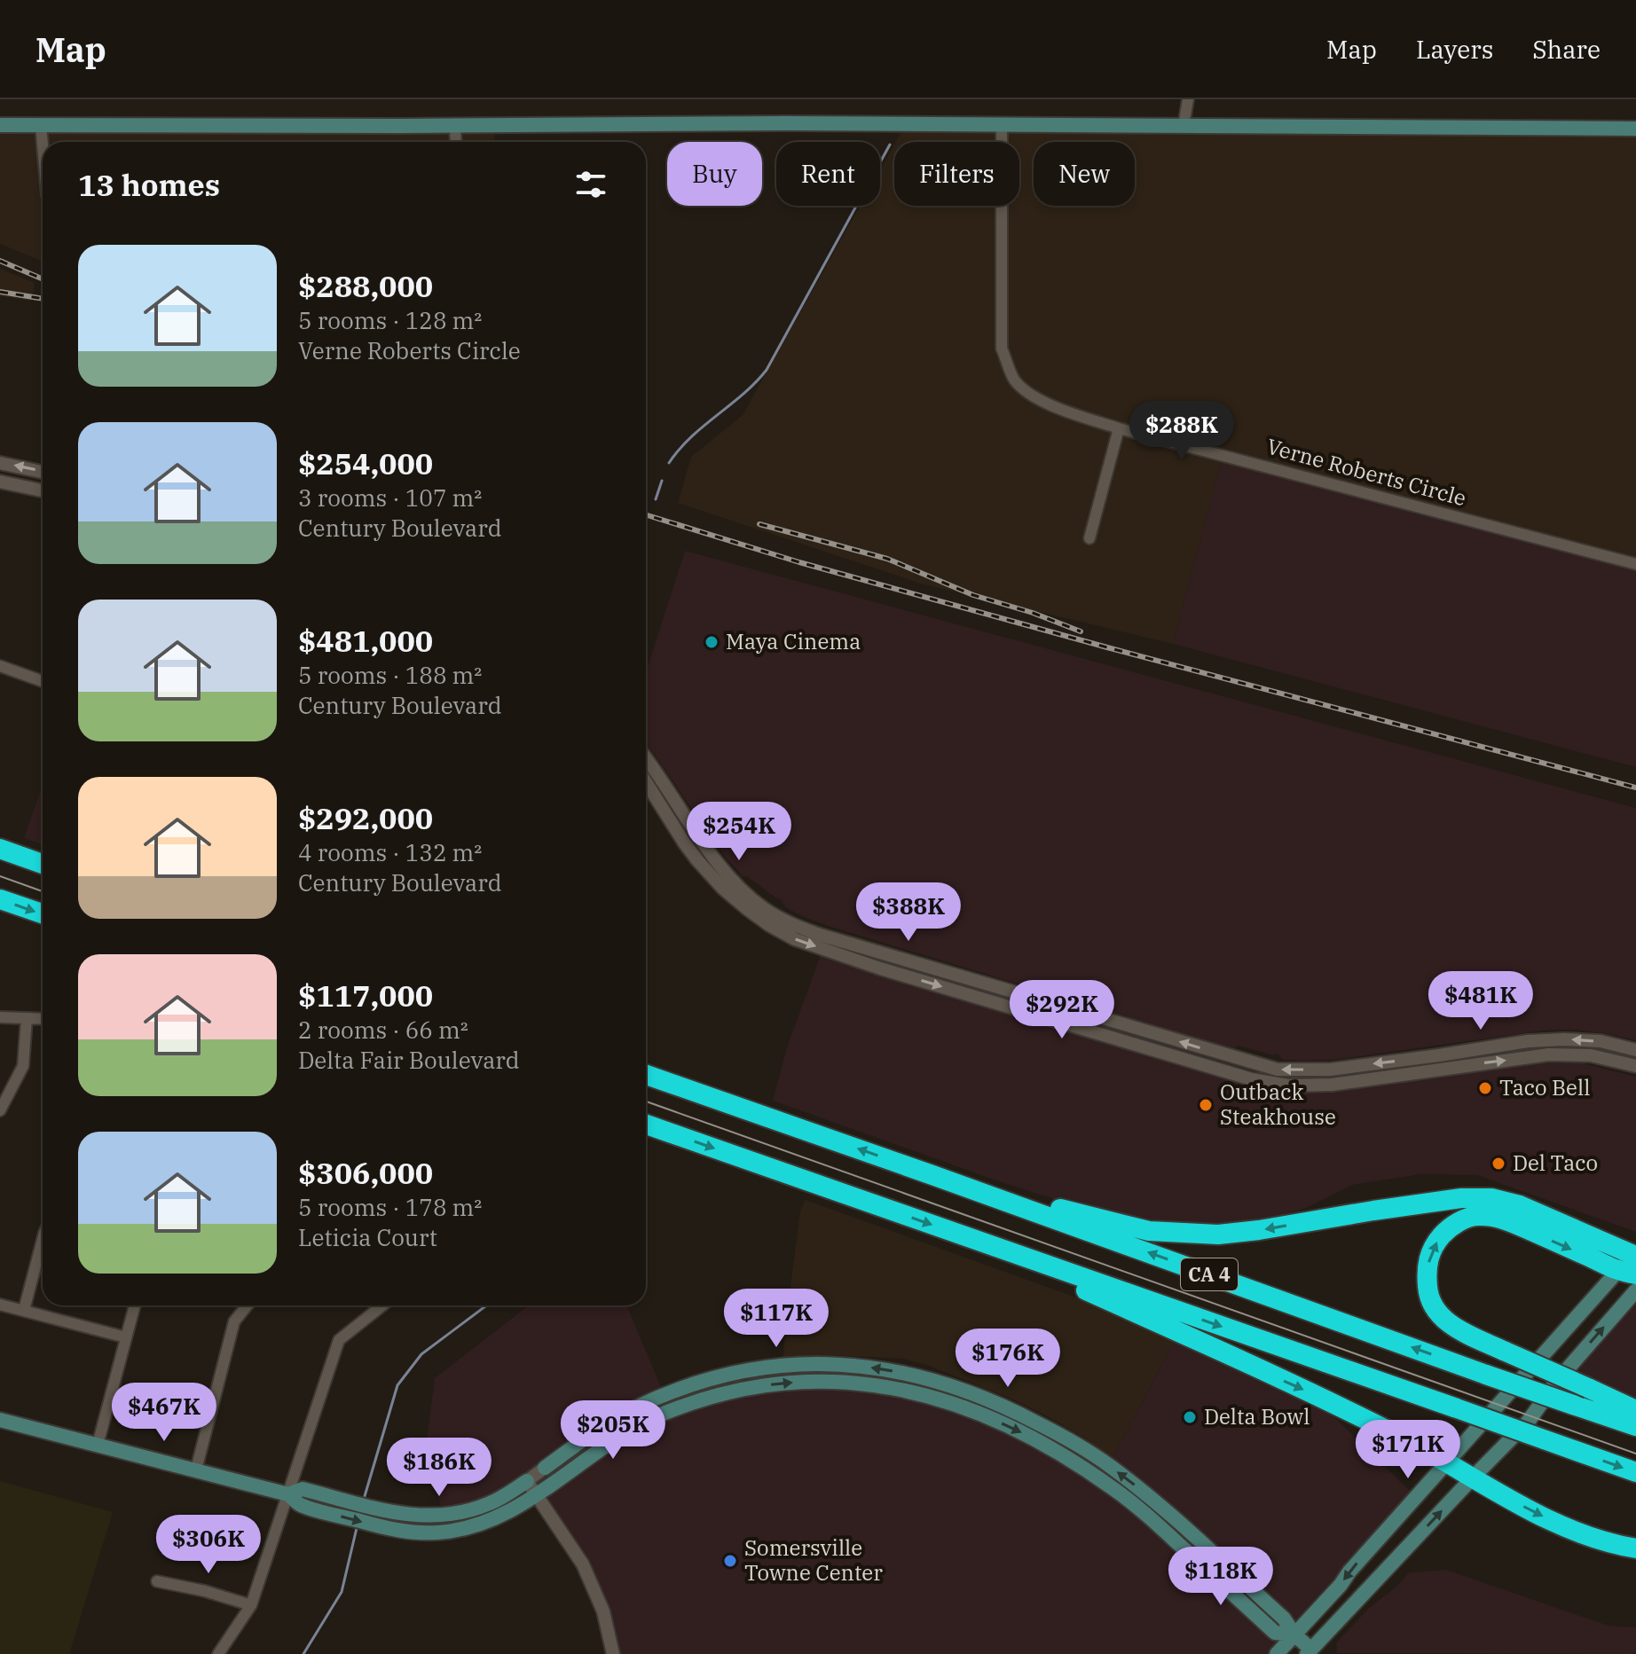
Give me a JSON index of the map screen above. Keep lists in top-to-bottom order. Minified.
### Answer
{"streets":{"highway":["CA 4"],"street":["Verne Roberts Circle"]},"places":["Maya Cinema","Taco Bell","Outback Steakhouse","Del Taco","Delta Bowl","Somersville Towne Center"],"page":{"header":"Map","nav":["Map","Layers","Share"],"chip":["Buy","Rent","Filters","New"],"heading":"13 homes","list":[{"name":"$288,000","note":"5 rooms · 128 m² · Verne Roberts Circle"},{"name":"$254,000","note":"3 rooms · 107 m² · Century Boulevard"},{"name":"$481,000","note":"5 rooms · 188 m² · Century Boulevard"},{"name":"$292,000","note":"4 rooms · 132 m² · Century Boulevard"},{"name":"$117,000","note":"2 rooms · 66 m² · Delta Fair Boulevard"},{"name":"$306,000","note":"5 rooms · 178 m² · Leticia Court"}],"price":["$288K","$254K","$388K","$481K","$292K","$117K","$176K","$467K","$205K","$171K","$186K","$306K","$118K"]}}
